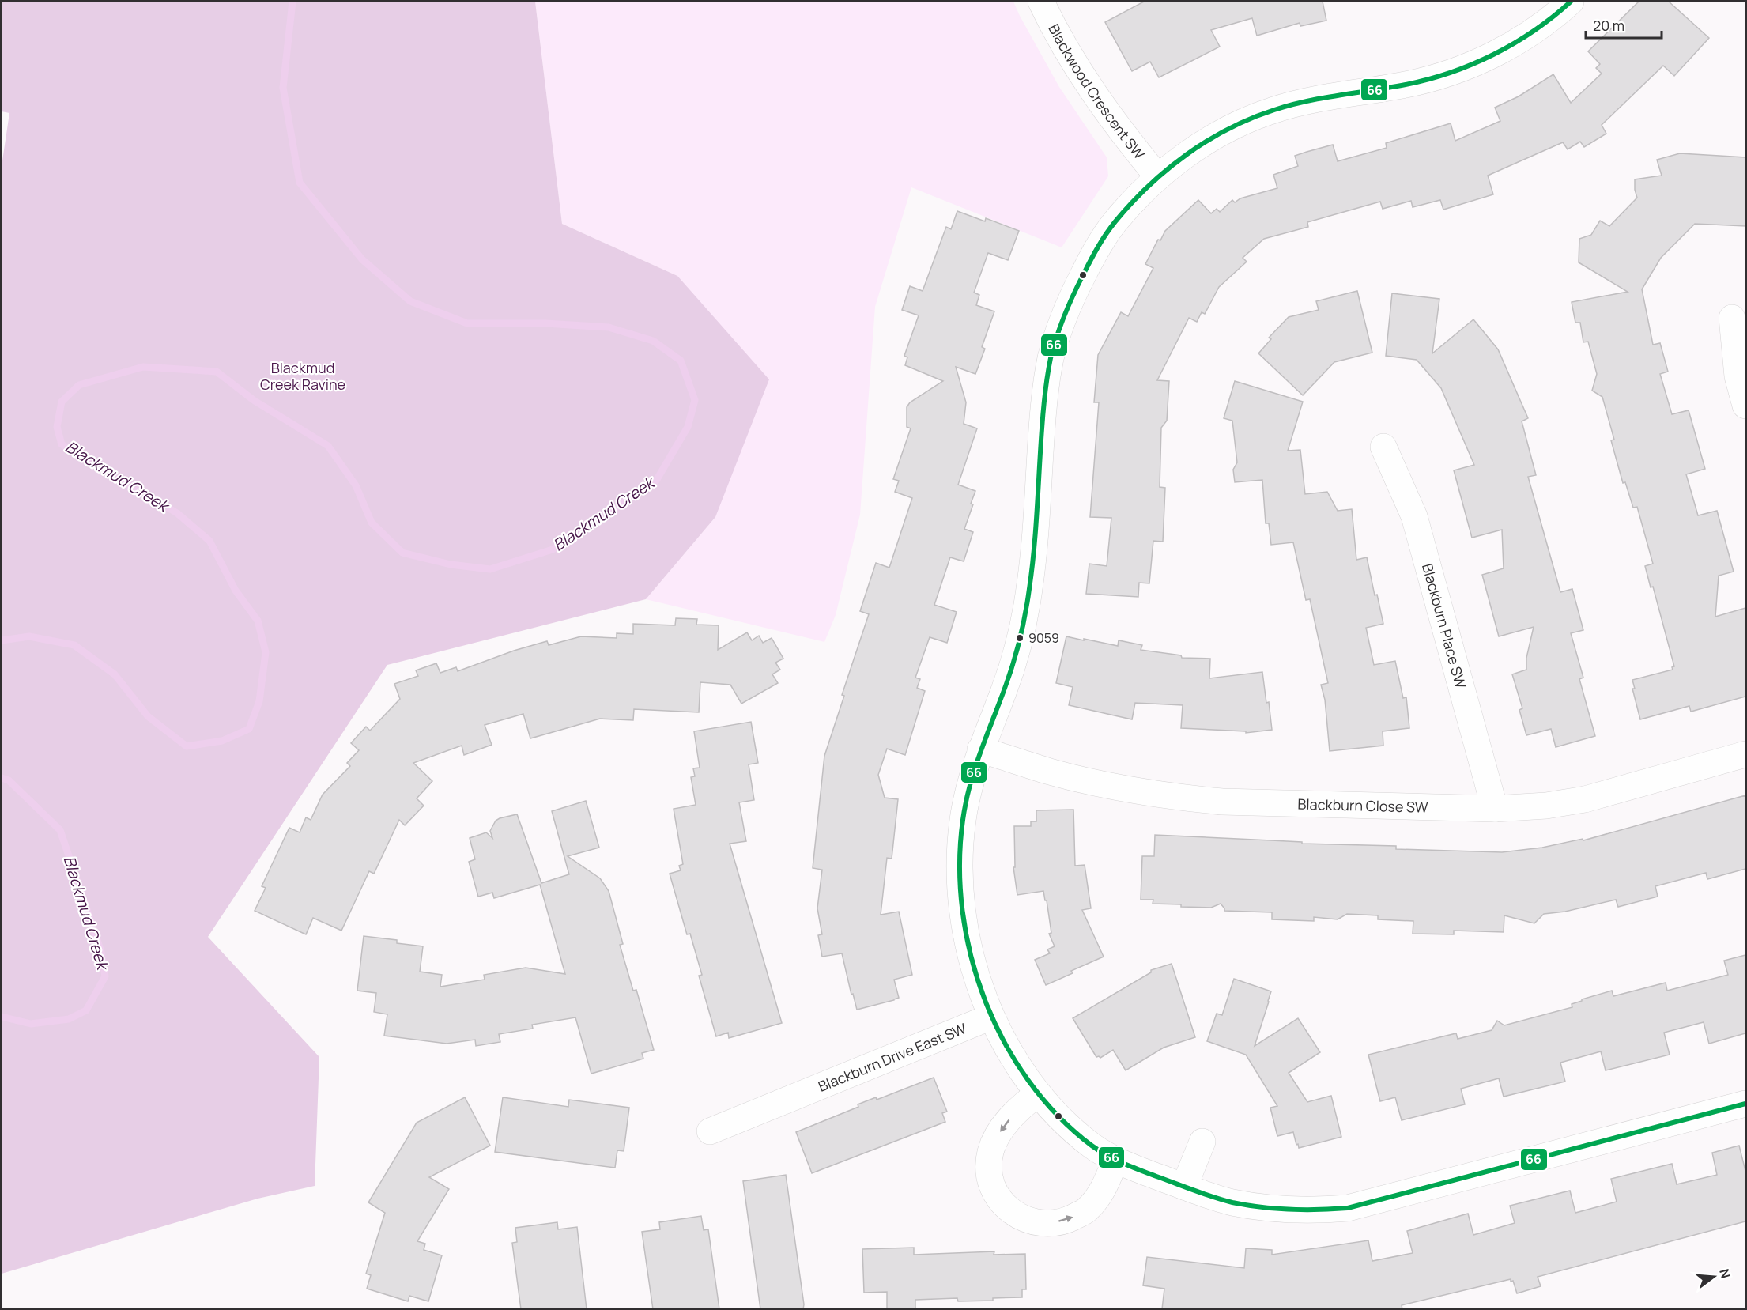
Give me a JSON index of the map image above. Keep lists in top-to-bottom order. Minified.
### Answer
{"streets":{"street":["Blackwood Crescent SW","Blackburn Place SW","Blackburn Close SW","Blackburn Drive East SW"]},"crossings":[["Blackburn Place SW","Blackburn Close SW"]],"water":["Blackmud Creek"],"parks":["Blackmud Creek Ravine"],"places":["9059"],"lines":["transit line 66"],"scale_bar":"20 m","north":"right"}
